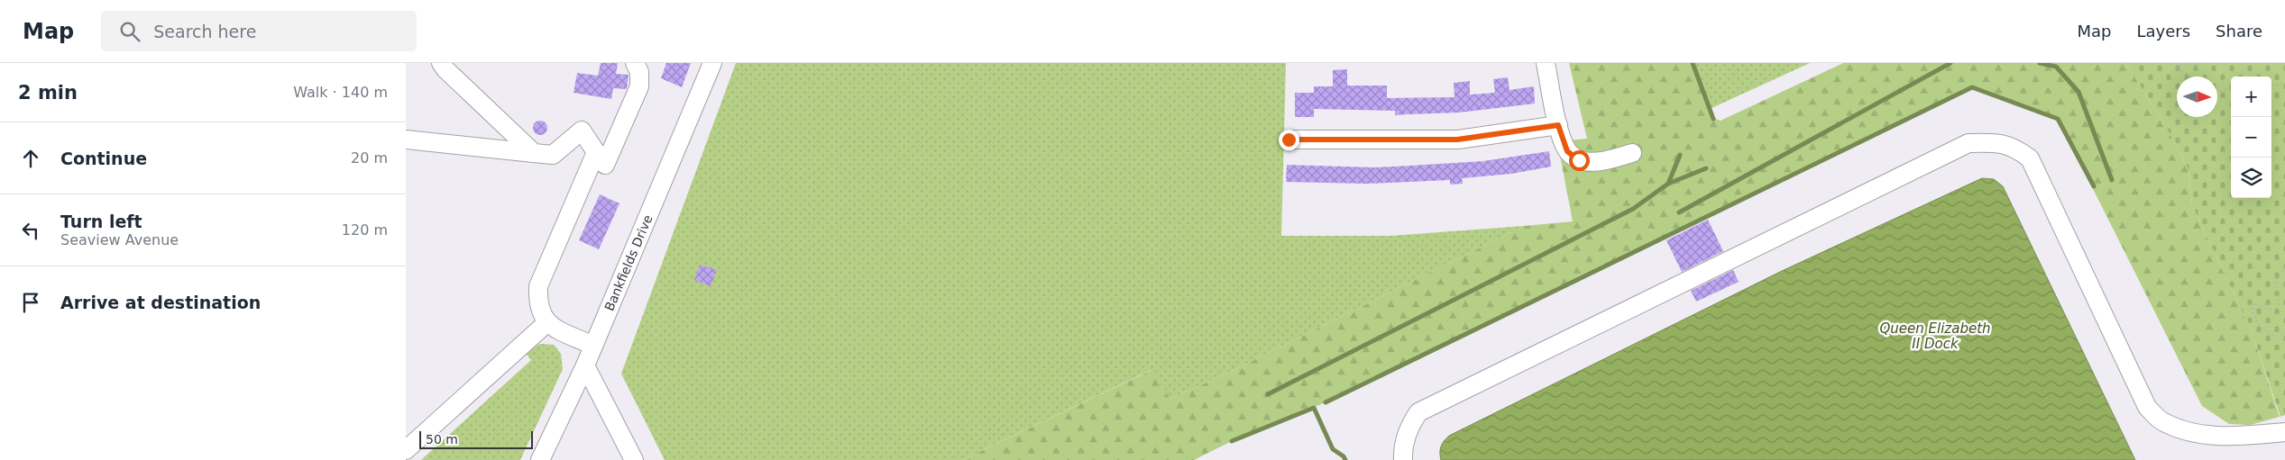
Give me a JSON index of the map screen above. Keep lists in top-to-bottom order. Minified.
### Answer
{"streets":{"street":["Bankfields Drive"]},"water":["Queen Elizabeth II Dock"],"scale_bar":"50 m","north":"right","page":{"header":"Map","search":"Search here","nav":["Map","Layers","Share"],"heading":["2 min","Walk · 140 m"],"map_buttons":["+","−"],"list":[["Continue","20 m"],["Turn left","Seaview Avenue","120 m"],"Arrive at destination"],"scale":"50 m"}}
